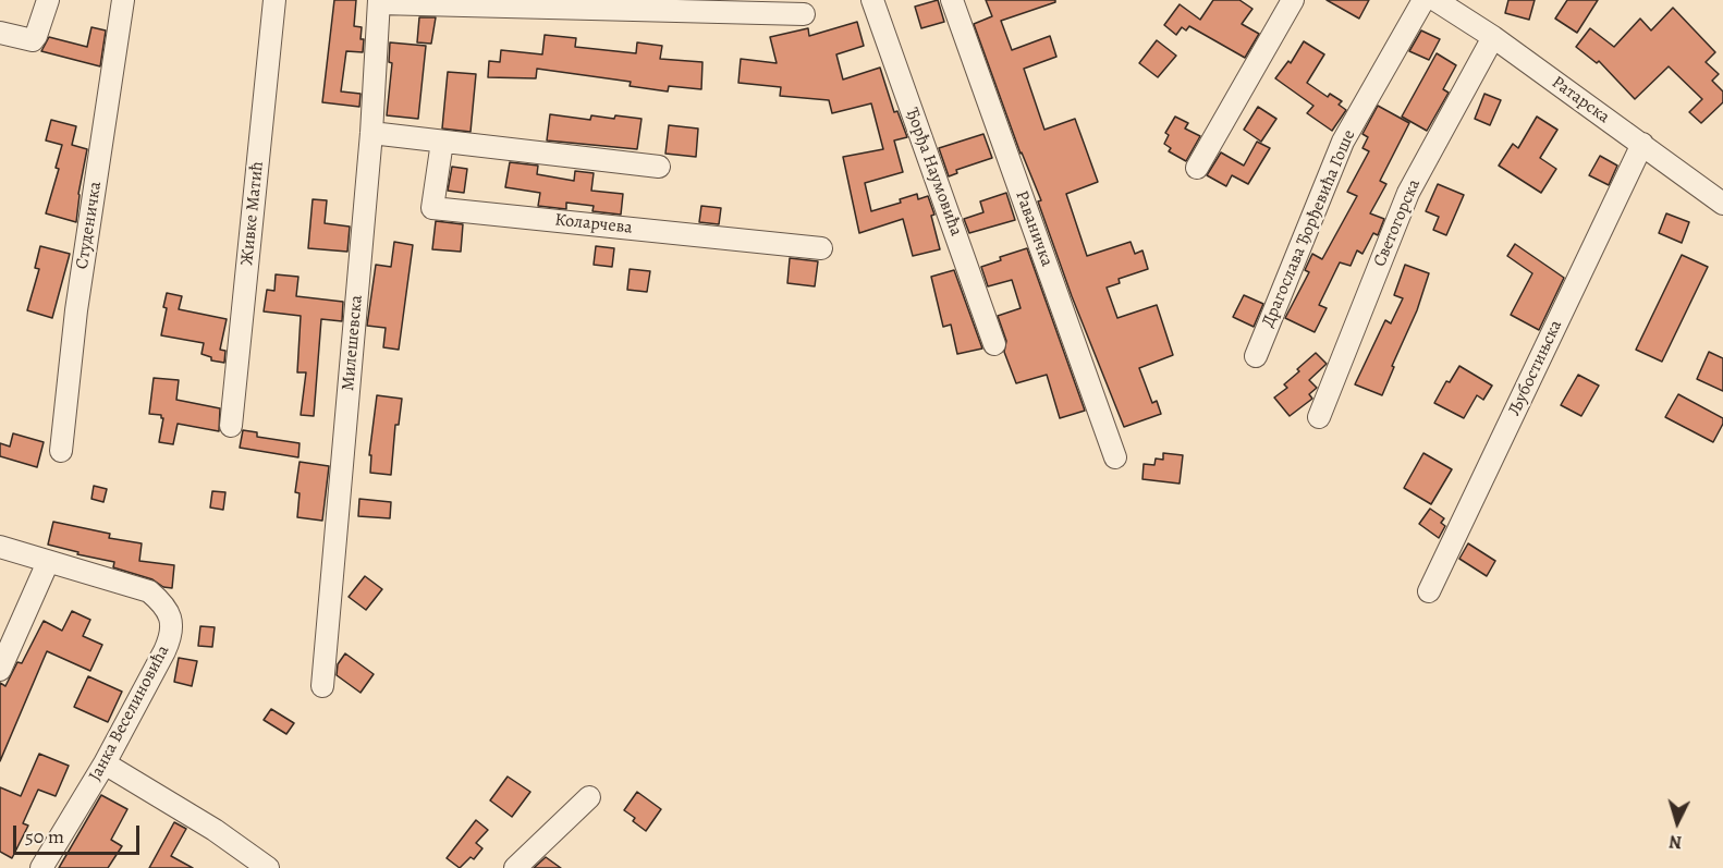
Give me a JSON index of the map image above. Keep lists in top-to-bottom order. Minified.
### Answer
{"streets":{"street":["Ратарска","Ђорђа Наумовића","Живке Матић","Светогорска","Коларчева","Студеничка","Раваничка","Драгослава Ђорђевића Гоше","Милешевска","Љубостињска","Јанка Веселиновића"]},"crossings":[["Ратарска","Светогорска"],["Ратарска","Љубостињска"]],"scale_bar":"50 m","north":"bottom"}
